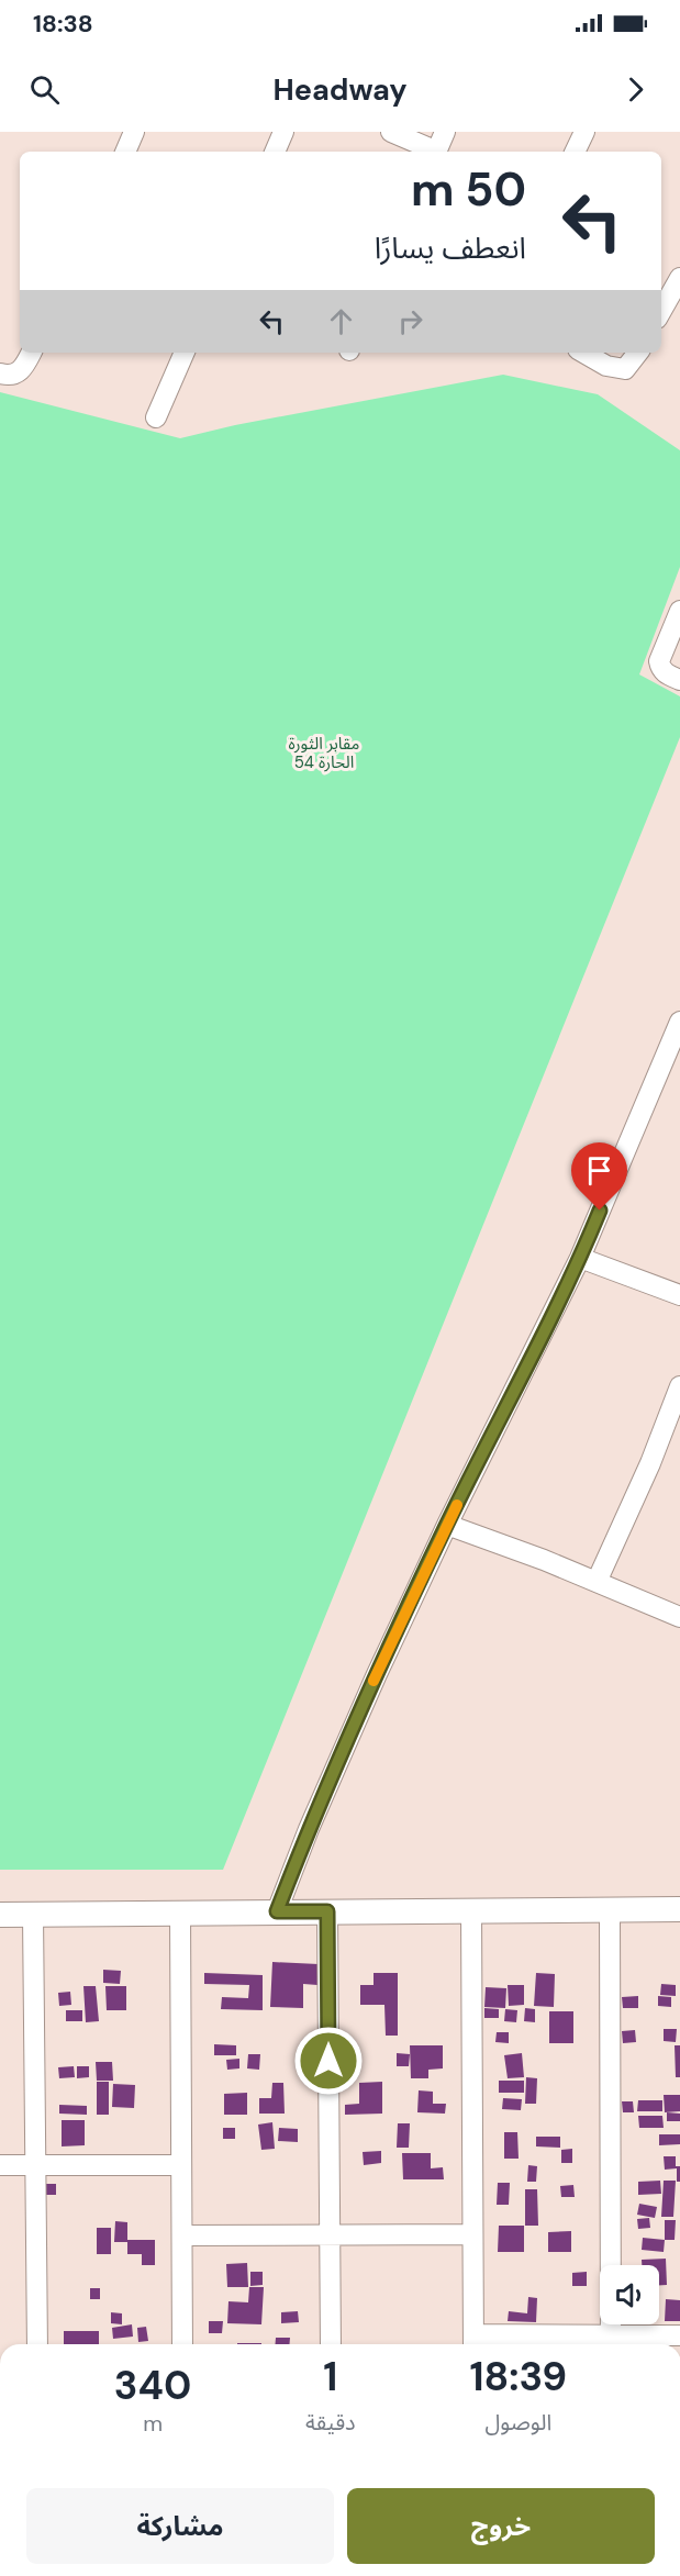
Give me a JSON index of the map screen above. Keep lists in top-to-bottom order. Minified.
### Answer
{"parks":["مقابر الثورة الحارة 54"],"page":{"status":"18:38","header":"Headway","turn":["50 m","انعطف يسارًا"],"eta":["18:39","الوصول","1","دقيقة","340","m"],"buttons":["خروج","مشاركة"]}}
